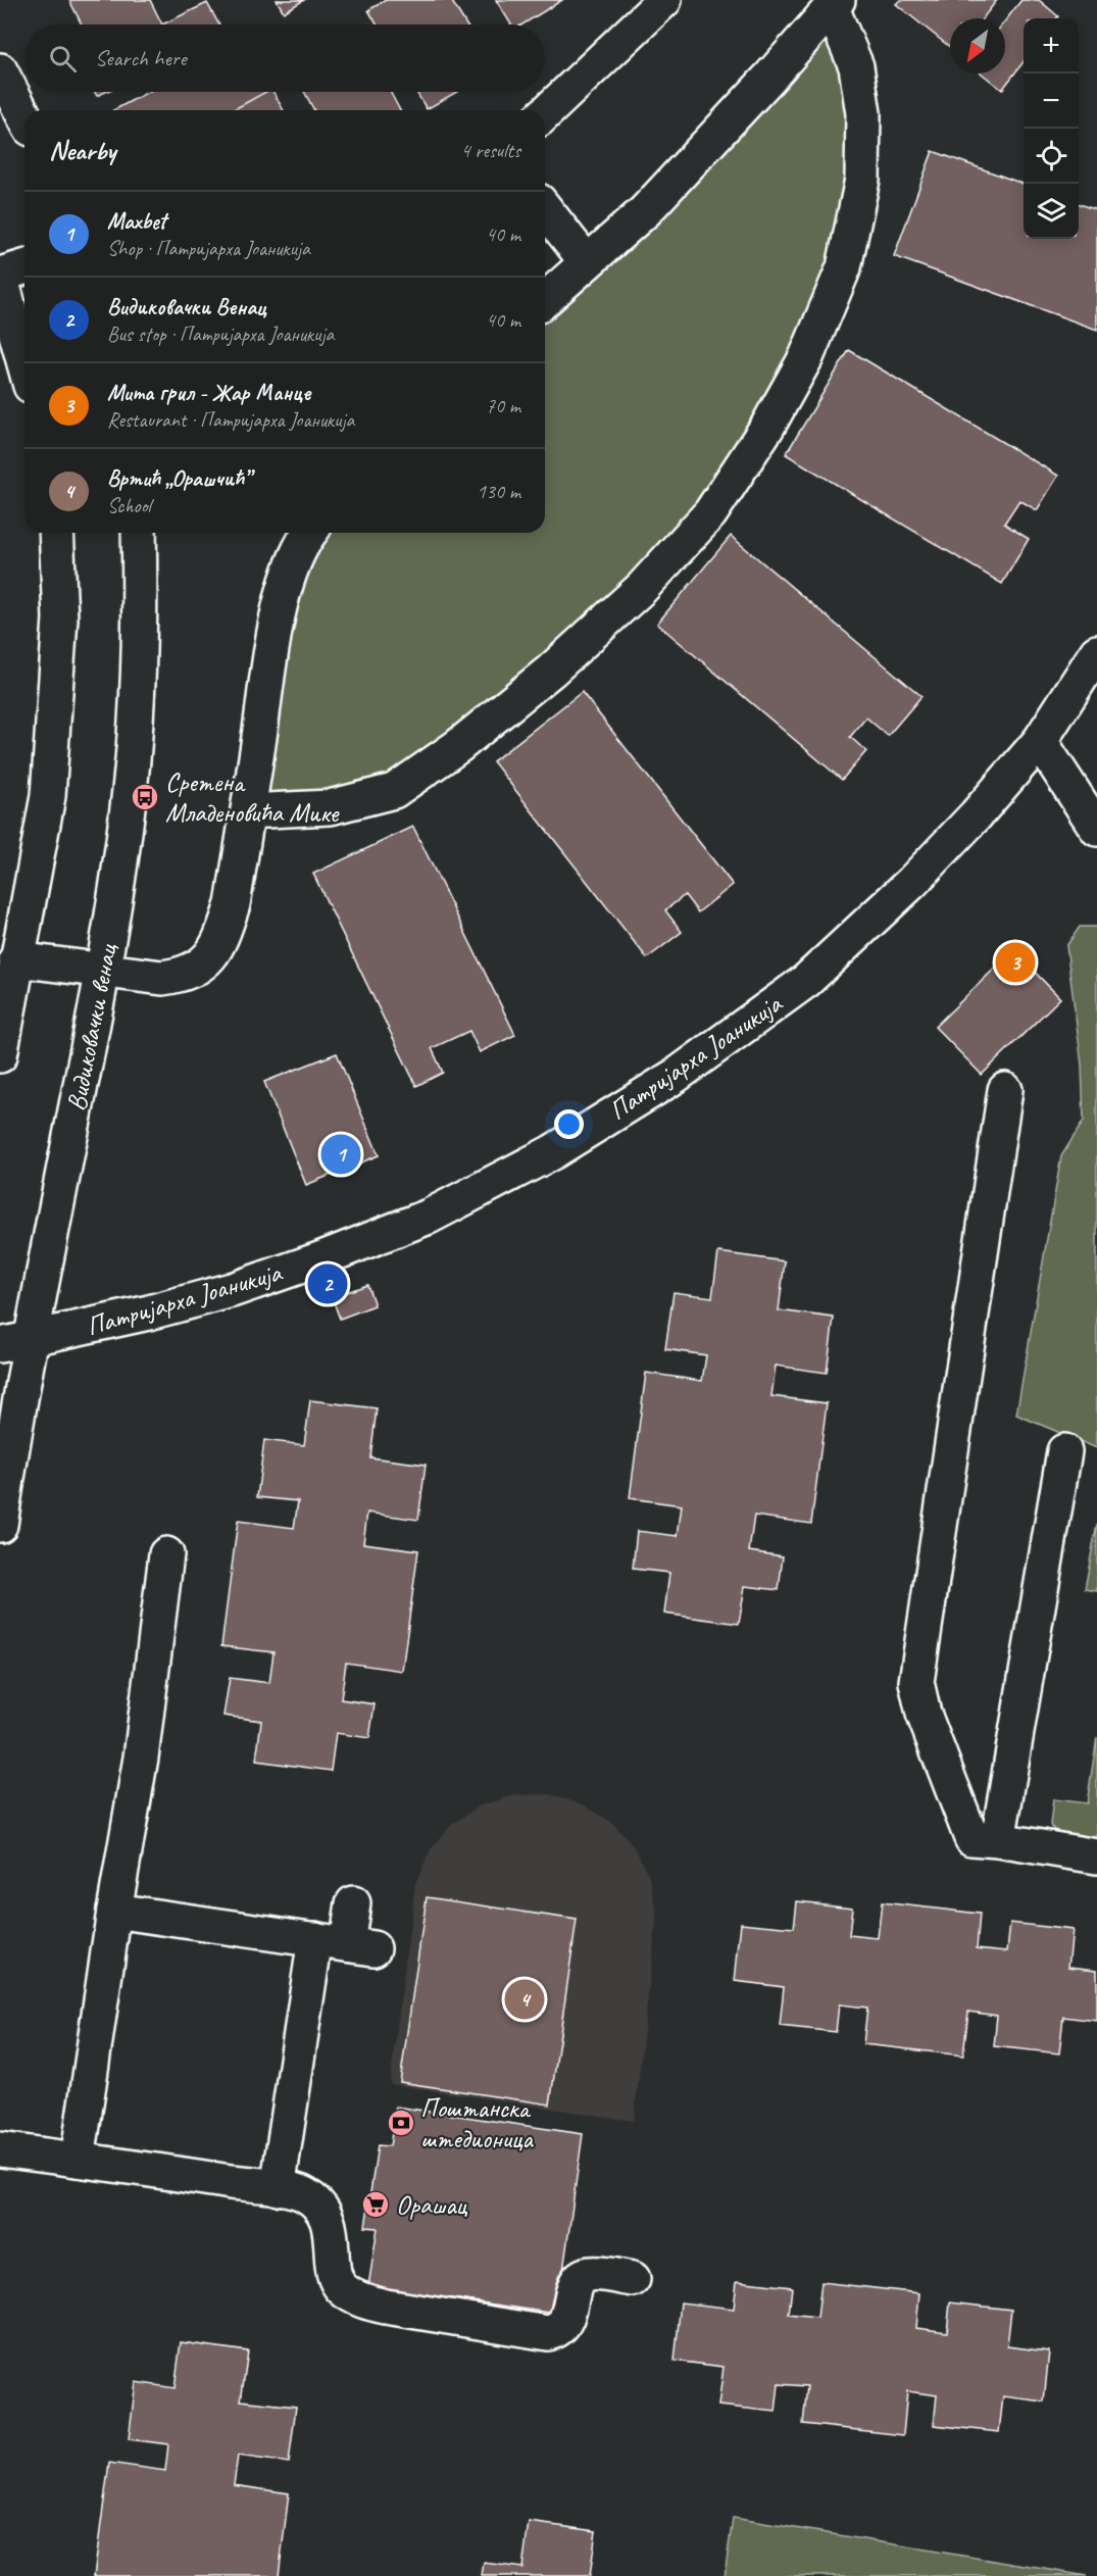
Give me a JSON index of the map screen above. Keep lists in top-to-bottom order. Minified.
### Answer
{"streets":{"street":["Видиковачки венац","Патријарха Јоаникија"]},"crossings":[["Видиковачки венац","Патријарха Јоаникија"]],"places":{"bus stop":["Сретена Младеновића Мике"],"bank":["Поштанска штедионица"],"supermarket":["Орашац"]},"north":"bottom left","page":{"map_buttons":["+","−"],"search":"Search here","heading":["Nearby","4 results"],"list":[{"mark":"1","name":"Maxbet","note":"Shop · Патријарха Јоаникија","value":"40 m"},{"mark":"2","name":"Видиковачки Венац","note":"Bus stop · Патријарха Јоаникија","value":"40 m"},{"mark":"3","name":"Мита грил - Жар Манце","note":"Restaurant · Патријарха Јоаникија","value":"70 m"},{"mark":"4","name":"Вртић „Орашчић”","note":"School","value":"130 m"}],"pins":["3","1","2","4"]}}
